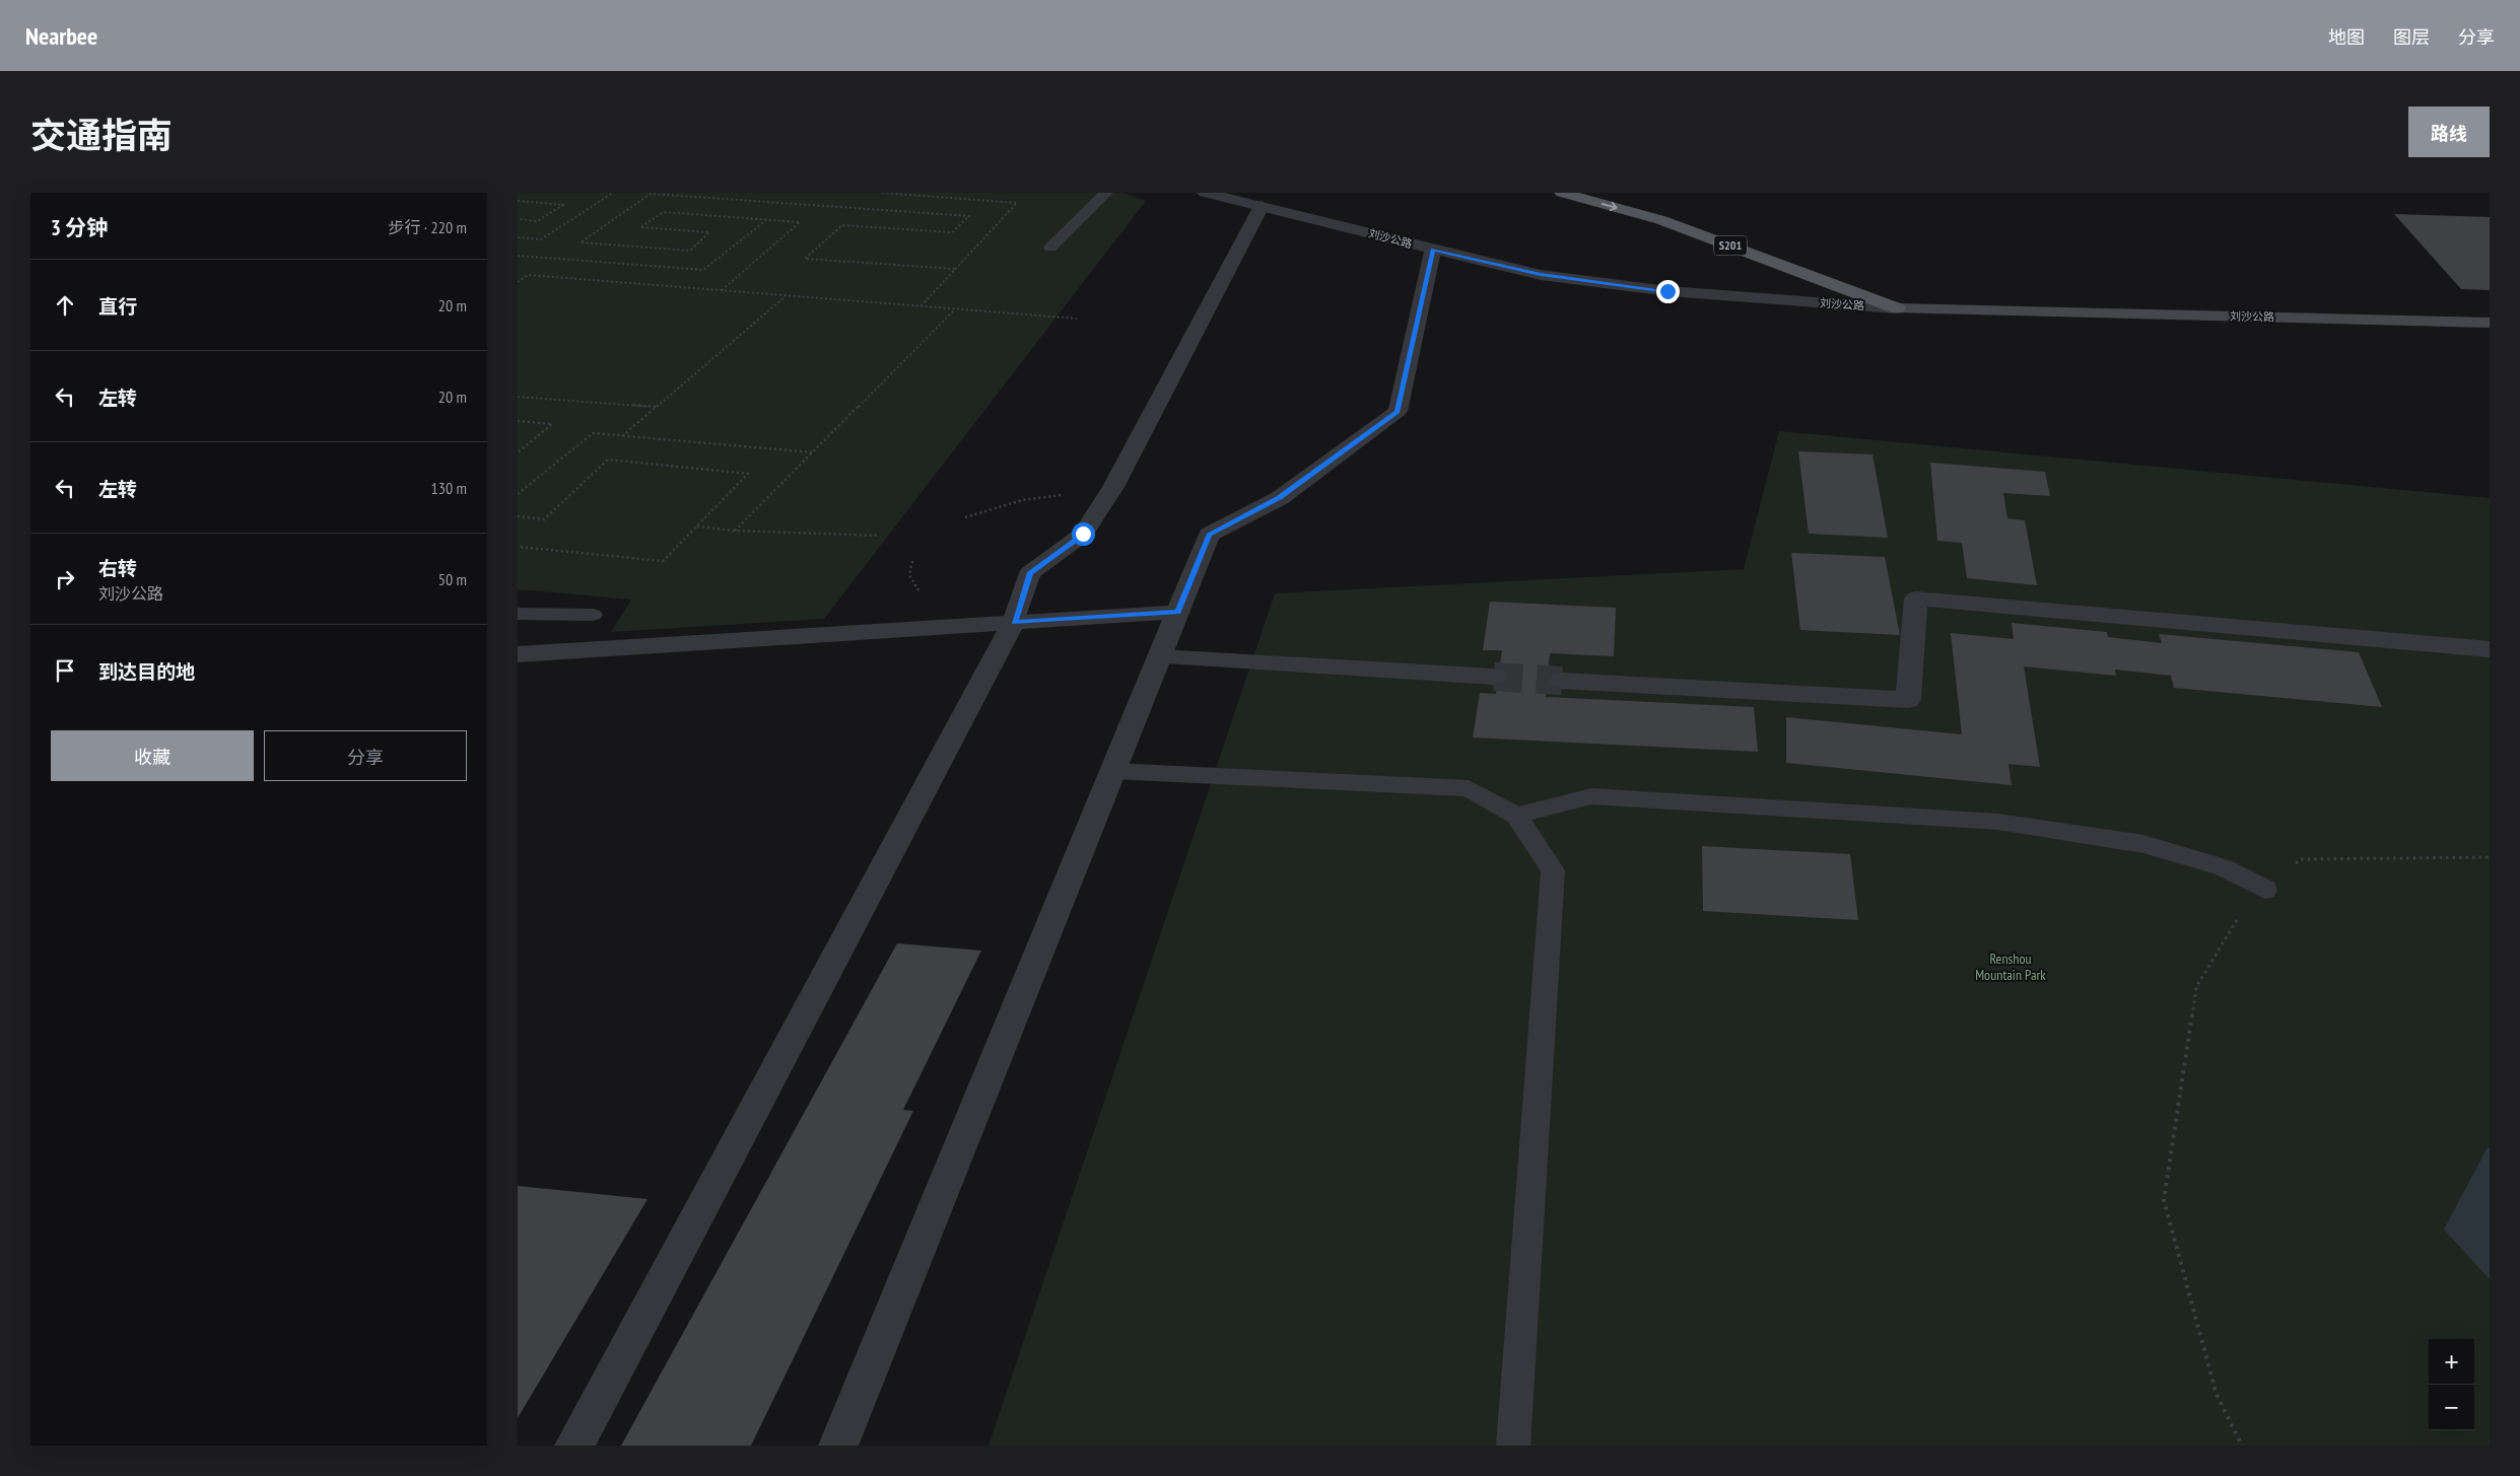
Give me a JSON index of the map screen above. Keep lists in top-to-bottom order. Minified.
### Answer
{"streets":{"main road":["刘沙公路","S201"]},"crossings":[["刘沙公路","S201"]],"parks":["Renshou Mountain Park"],"page":{"header":"Nearbee","nav":["地图","图层","分享"],"title":"交通指南","buttons":["路线",["收藏","分享"]],"heading":["3 分钟","步行 · 220 m"],"list":[["直行","20 m"],["左转","20 m"],["左转","130 m"],["右转","刘沙公路","50 m"],"到达目的地"],"map_buttons":["+","−"]}}
